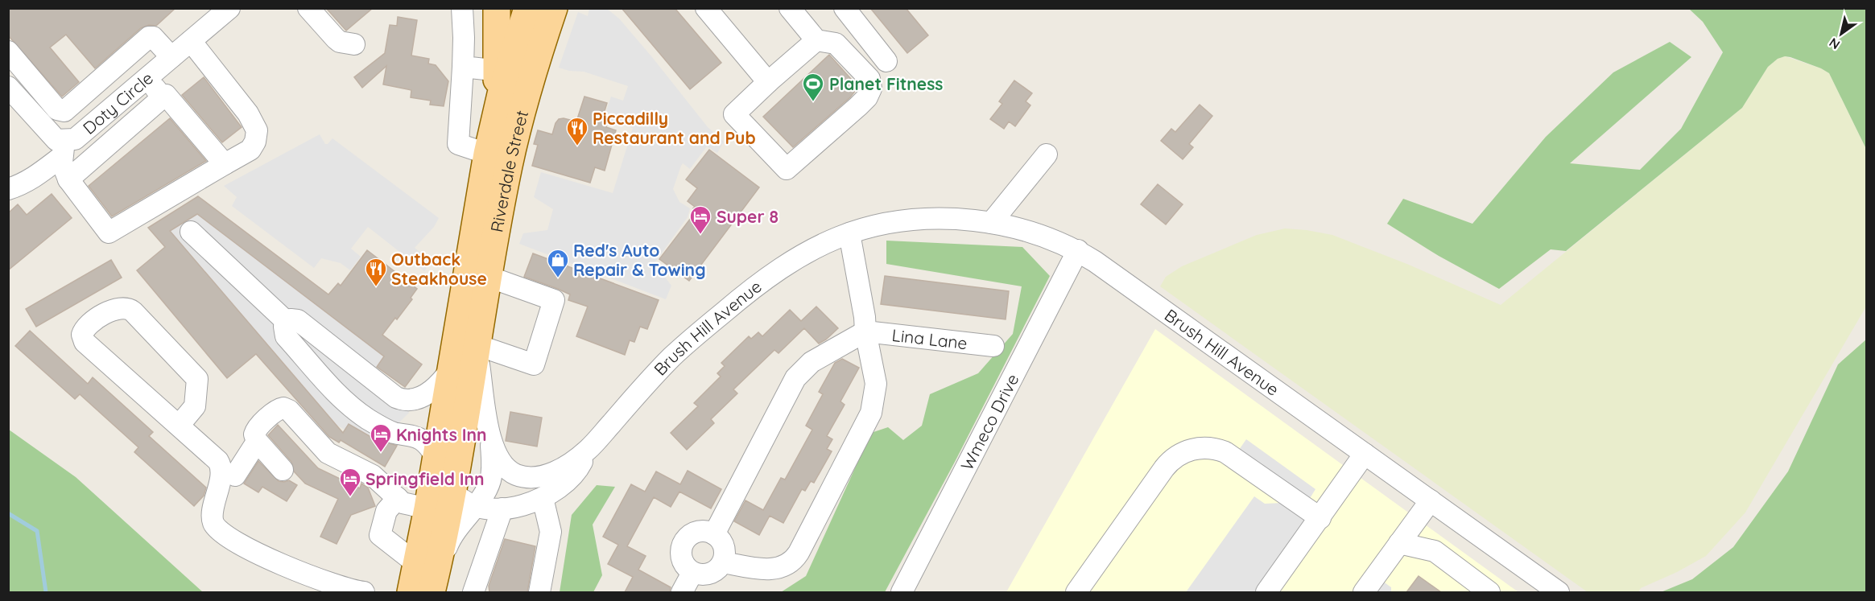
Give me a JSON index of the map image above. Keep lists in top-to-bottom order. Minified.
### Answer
{"streets":{"main road":["Riverdale Street"],"street":["Doty Circle","Brush Hill Avenue","Lina Lane","Wmeco Drive"]},"crossings":[["Riverdale Street","Brush Hill Avenue"],["Brush Hill Avenue","Wmeco Drive"]],"places":{"sports":["Planet Fitness"],"restaurant":["Piccadilly Restaurant and Pub","Outback Steakhouse"],"hotel":["Super 8","Knights Inn","Springfield Inn"],"shop":["Red's Auto Repair & Towing"]},"north":"bottom left"}
